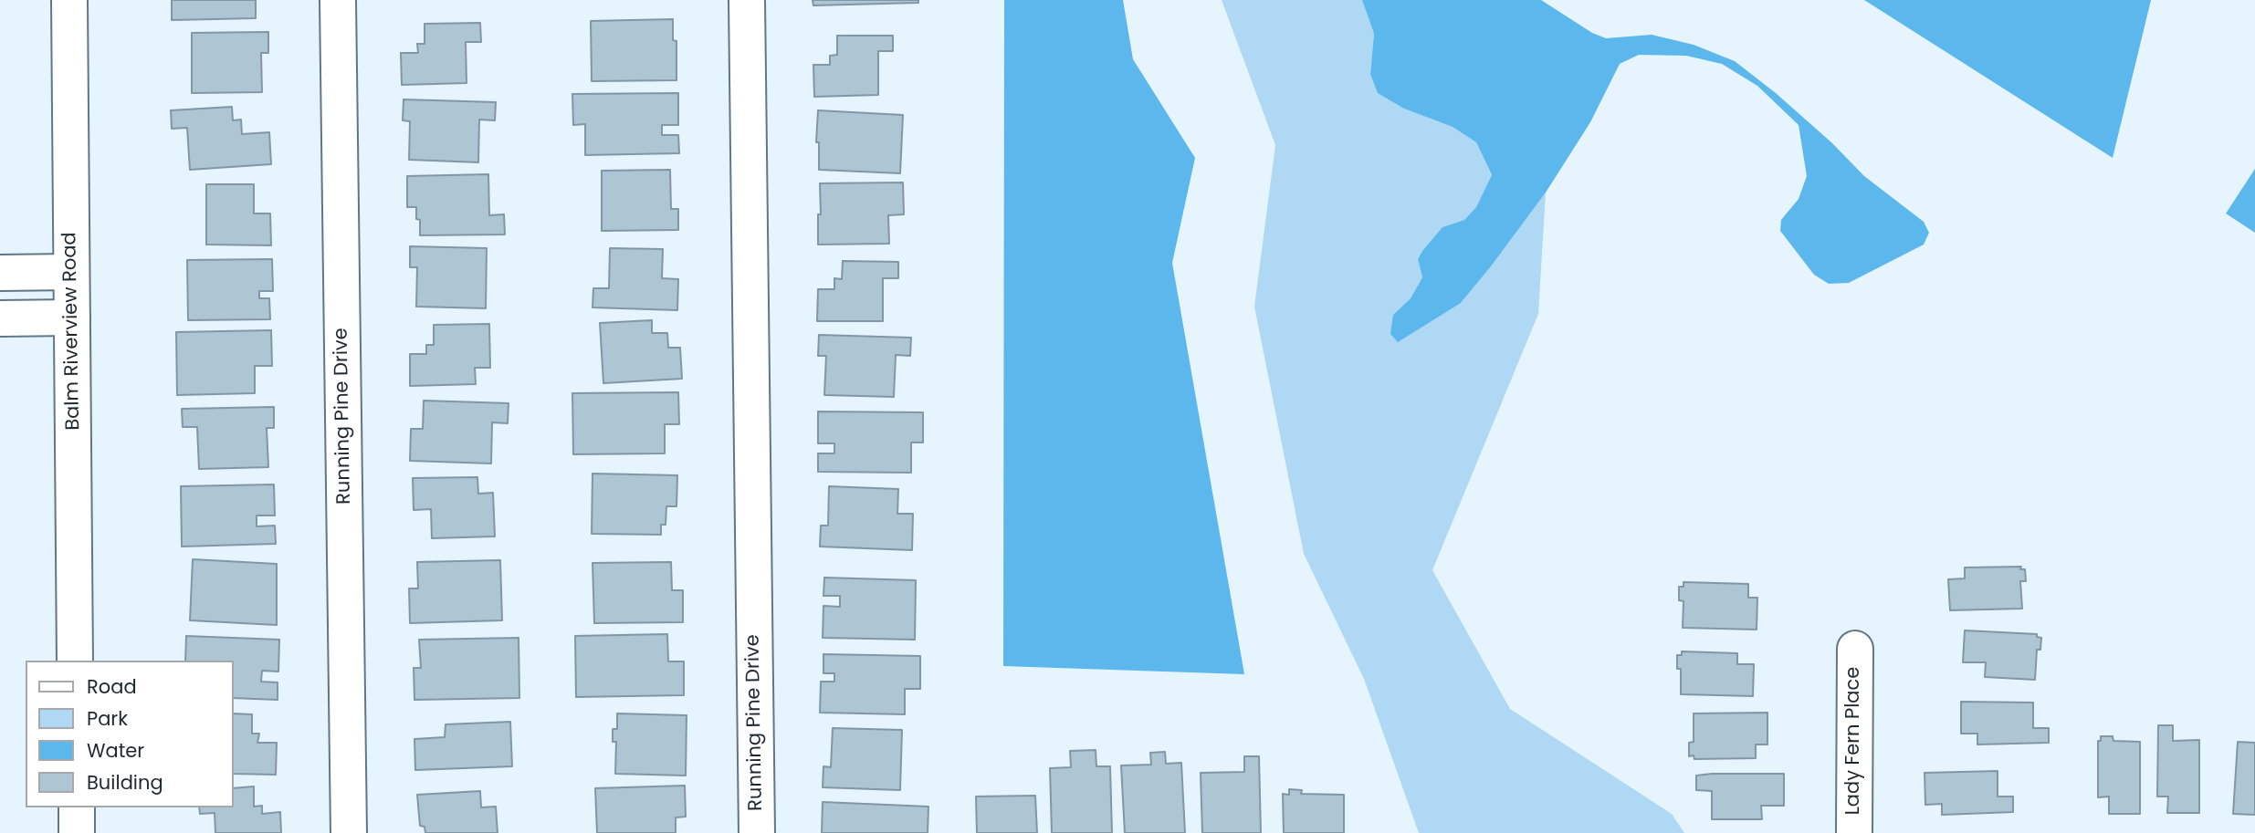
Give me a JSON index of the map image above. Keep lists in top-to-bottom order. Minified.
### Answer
{"streets":{"street":["Balm Riverview Road","Running Pine Drive","Lady Fern Place"]},"legend":["Road","Park","Water","Building"]}
